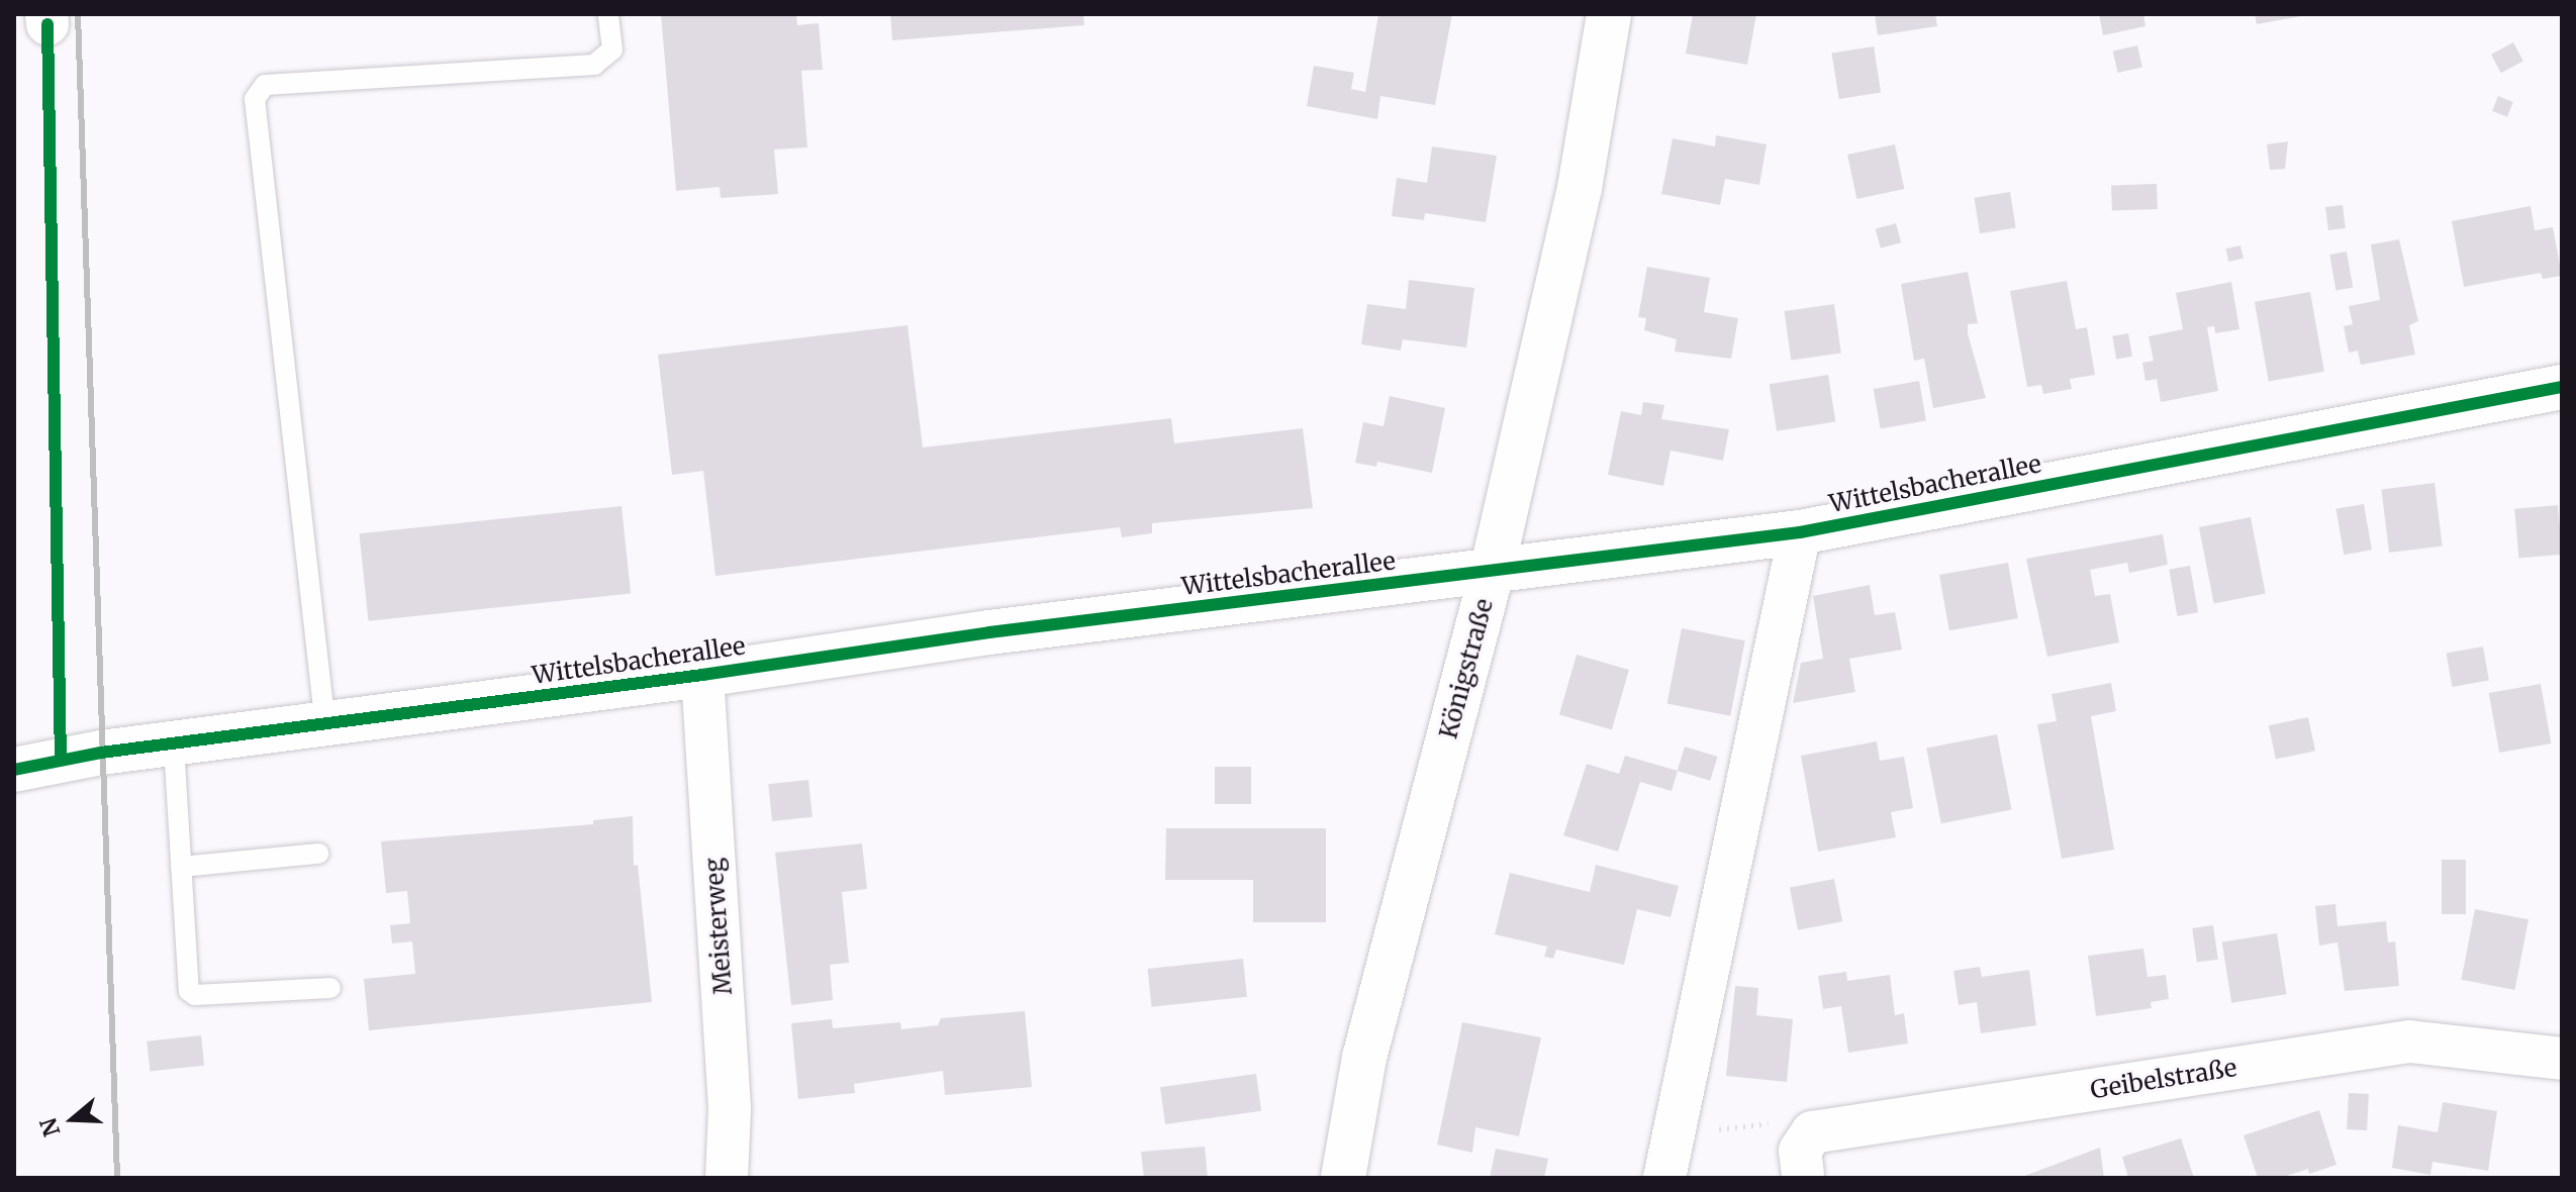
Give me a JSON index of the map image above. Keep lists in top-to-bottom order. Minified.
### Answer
{"streets":{"street":["Wittelsbacherallee","Königstraße","Meisterweg","Geibelstraße"]},"crossings":[["Wittelsbacherallee","Königstraße"],["Wittelsbacherallee","Meisterweg"]],"north":"left"}
